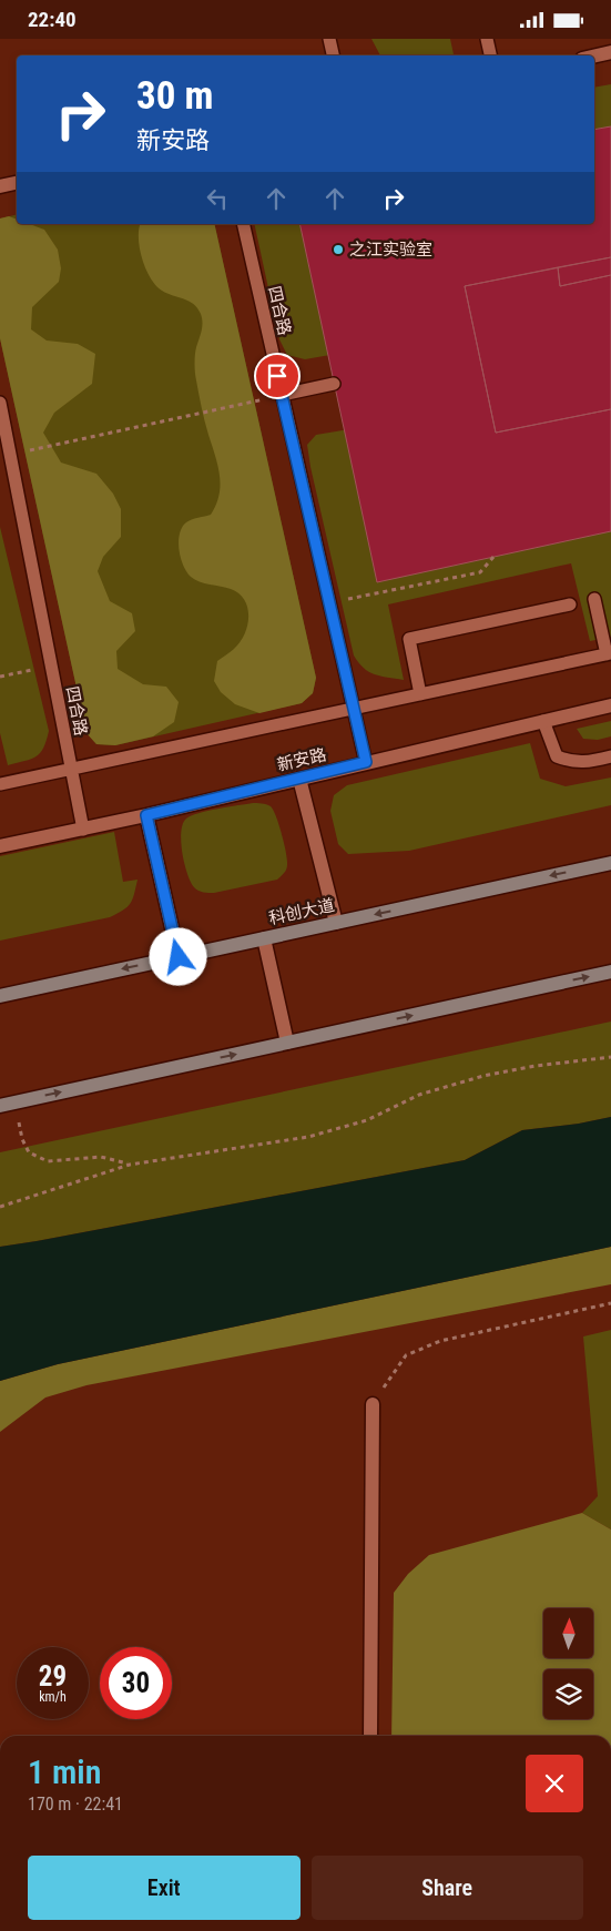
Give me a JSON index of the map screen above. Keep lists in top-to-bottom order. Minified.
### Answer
{"streets":{"main road":["科创大道"],"street":["新安路"],"lane":["四合路"]},"crossings":[["四合路","新安路"]],"places":["之江实验室"],"north":"top","page":{"status":"22:40","turn":["30 m","新安路"],"speed":"29 km/h","limit":"30","heading":["1 min","170 m · 22:41"],"buttons":["Exit","Share"]}}
